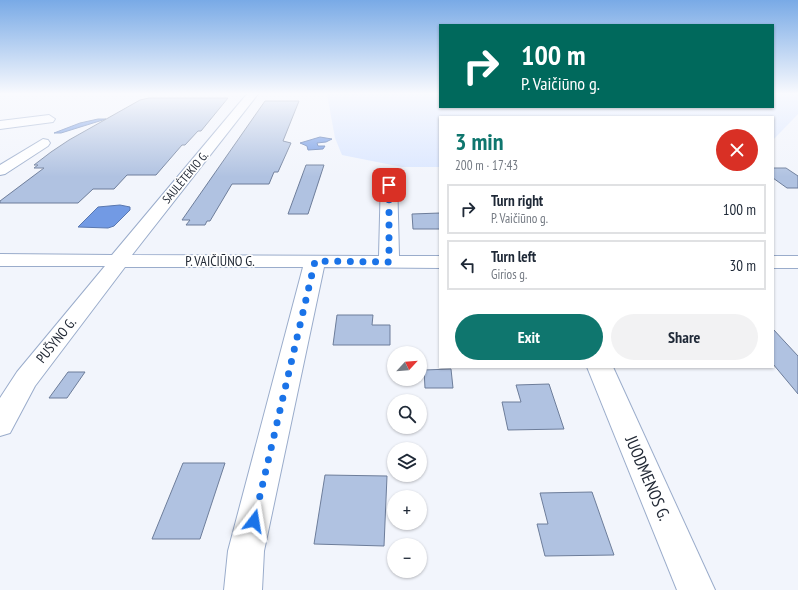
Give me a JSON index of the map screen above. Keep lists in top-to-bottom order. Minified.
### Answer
{"streets":{"street":["SAULĖTEKIO G.","P. VAIČIŪNO G.","PUŠYNO G.","JUODMENOS G."]},"crossings":[["SAULĖTEKIO G.","P. VAIČIŪNO G."],["SAULĖTEKIO G.","PUŠYNO G."],["P. VAIČIŪNO G.","PUŠYNO G."]],"north":"top right","page":{"turn":["100 m","P. Vaičiūno g."],"heading":["3 min","200 m · 17:43"],"list":[{"name":"Turn right","note":"P. Vaičiūno g.","value":"100 m"},{"name":"Turn left","note":"Girios g.","value":"30 m"}],"buttons":["Exit","Share"],"map_buttons":["+","−"]}}
